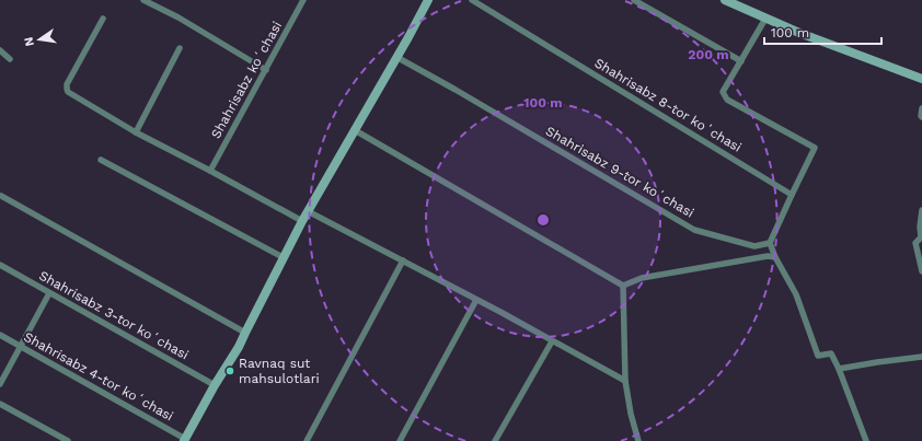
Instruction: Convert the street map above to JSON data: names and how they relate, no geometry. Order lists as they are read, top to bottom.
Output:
{
  "streets": {
    "street": [
      "Shahrisabz koʻchasi",
      "Shahrisabz 8-tor koʻchasi",
      "Shahrisabz 9-tor koʻchasi",
      "Shahrisabz 3-tor koʻchasi",
      "Shahrisabz 4-tor koʻchasi"
    ]
  },
  "places": ["Ravnaq sut mahsulotlari"],
  "scale_bar": "100 m",
  "north": "left",
  "rings": ["200 m", "100 m"]
}
